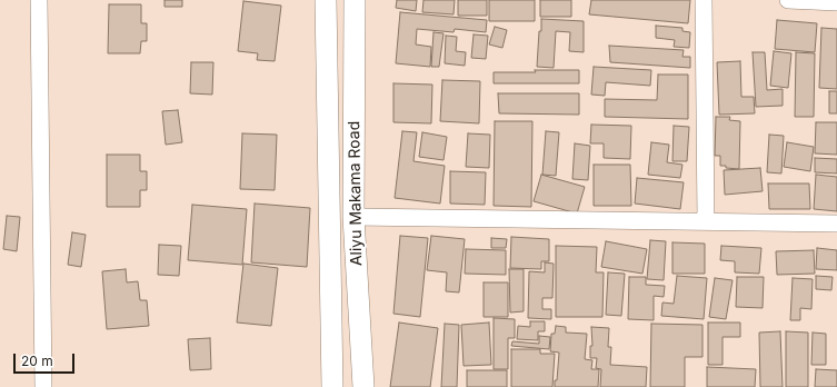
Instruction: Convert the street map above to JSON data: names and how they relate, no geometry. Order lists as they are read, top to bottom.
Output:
{
  "streets": {
    "street": ["Aliyu Makama Road"]
  },
  "scale_bar": "20 m"
}
